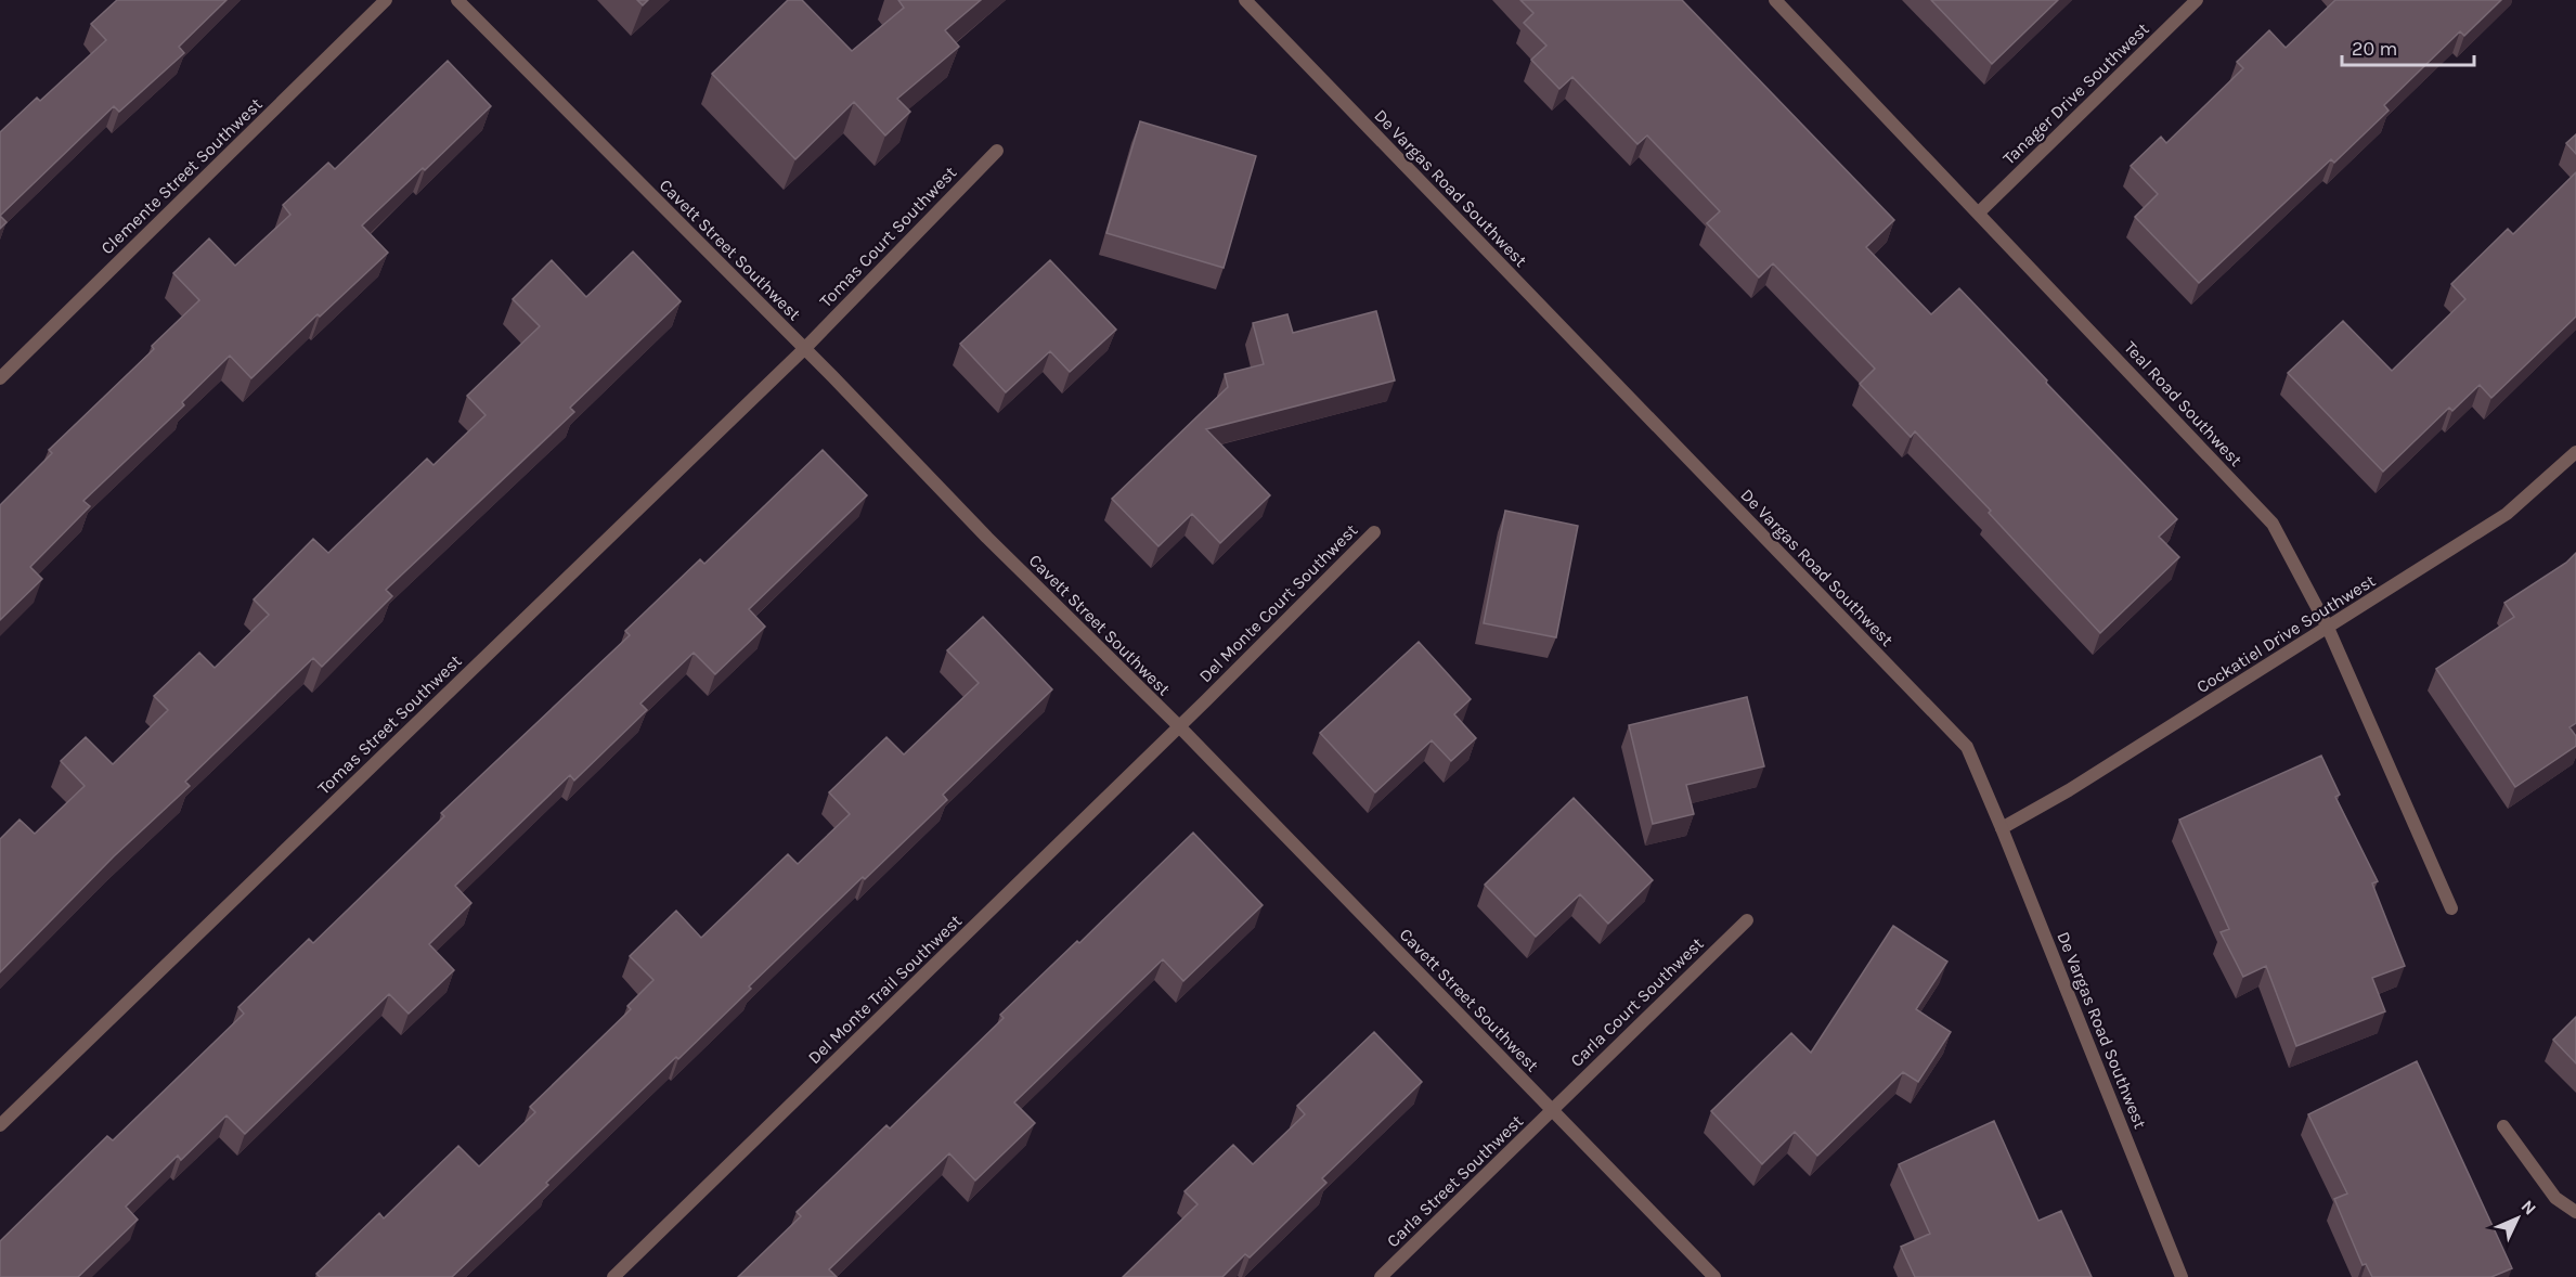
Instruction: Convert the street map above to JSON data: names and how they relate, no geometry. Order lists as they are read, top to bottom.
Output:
{
  "streets": {
    "street": [
      "Tanager Drive Southwest",
      "Clemente Street Southwest",
      "De Vargas Road Southwest",
      "Tomas Court Southwest",
      "Cavett Street Southwest",
      "Teal Road Southwest",
      "Del Monte Court Southwest",
      "Cockatiel Drive Southwest",
      "Tomas Street Southwest",
      "Del Monte Trail Southwest",
      "Carla Court Southwest",
      "Carla Street Southwest"
    ]
  },
  "crossings": [
    ["Tanager Drive Southwest", "Teal Road Southwest"],
    ["De Vargas Road Southwest", "Cockatiel Drive Southwest"],
    ["Tomas Court Southwest", "Cavett Street Southwest"],
    ["Tomas Court Southwest", "Tomas Street Southwest"],
    ["Cavett Street Southwest", "Del Monte Court Southwest"],
    ["Cavett Street Southwest", "Tomas Street Southwest"],
    ["Cavett Street Southwest", "Del Monte Trail Southwest"],
    ["Cavett Street Southwest", "Carla Court Southwest"],
    ["Cavett Street Southwest", "Carla Street Southwest"],
    ["Teal Road Southwest", "Cockatiel Drive Southwest"],
    ["Del Monte Court Southwest", "Del Monte Trail Southwest"],
    ["Carla Court Southwest", "Carla Street Southwest"]
  ],
  "scale_bar": "20 m",
  "north": "top right"
}
